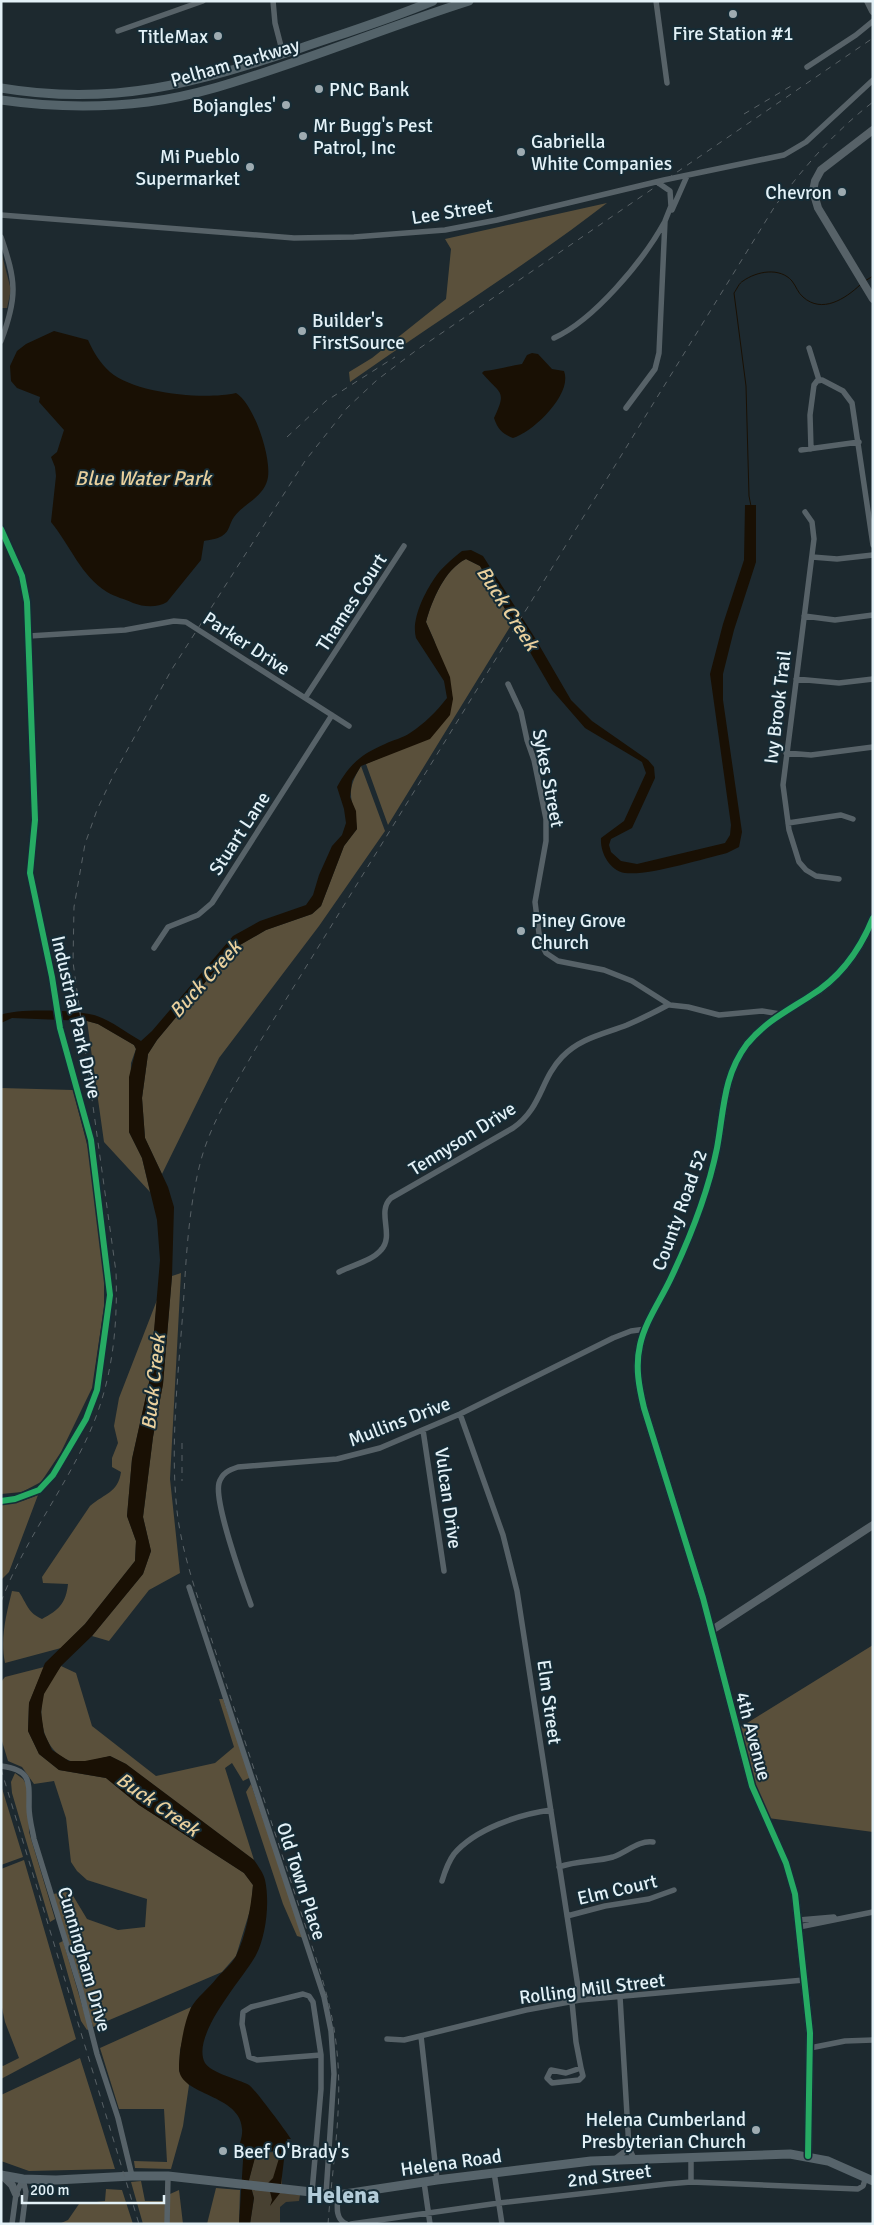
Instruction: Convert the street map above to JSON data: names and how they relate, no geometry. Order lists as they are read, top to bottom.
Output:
{
  "streets": {
    "main road": ["Pelham Parkway", "Helena Road"],
    "street": [
      "Lee Street",
      "Thames Court",
      "Parker Drive",
      "Ivy Brook Trail",
      "Sykes Street",
      "Stuart Lane",
      "Industrial Park Drive",
      "Tennyson Drive",
      "County Road 52",
      "Mullins Drive",
      "Vulcan Drive",
      "Elm Street",
      "4th Avenue",
      "Old Town Place",
      "Elm Court",
      "Cunningham Drive",
      "Rolling Mill Street",
      "2nd Street"
    ]
  },
  "crossings": [
    ["Thames Court", "Parker Drive"],
    ["Parker Drive", "Stuart Lane"],
    ["Parker Drive", "Industrial Park Drive"],
    ["Sykes Street", "Tennyson Drive"],
    ["County Road 52", "Mullins Drive"],
    ["County Road 52", "4th Avenue"],
    ["Mullins Drive", "Vulcan Drive"],
    ["Mullins Drive", "Elm Street"],
    ["Mullins Drive", "4th Avenue"],
    ["Elm Street", "Elm Court"],
    ["Elm Street", "Rolling Mill Street"],
    ["4th Avenue", "Rolling Mill Street"],
    ["4th Avenue", "Helena Road"],
    ["Old Town Place", "Helena Road"],
    ["Cunningham Drive", "Helena Road"],
    ["Helena Road", "2nd Street"]
  ],
  "districts": ["Helena"],
  "water": ["Blue Water Park", "Buck Creek"],
  "places": [
    "Fire Station #1",
    "TitleMax",
    "PNC Bank",
    "Bojangles'",
    "Mr Bugg's Pest Patrol, Inc",
    "Gabriella White Companies",
    "Mi Pueblo Supermarket",
    "Chevron",
    "Builder's FirstSource",
    "Piney Grove Church",
    "Helena Cumberland Presbyterian Church",
    "Beef O'Brady's"
  ],
  "scale_bar": "200 m"
}
